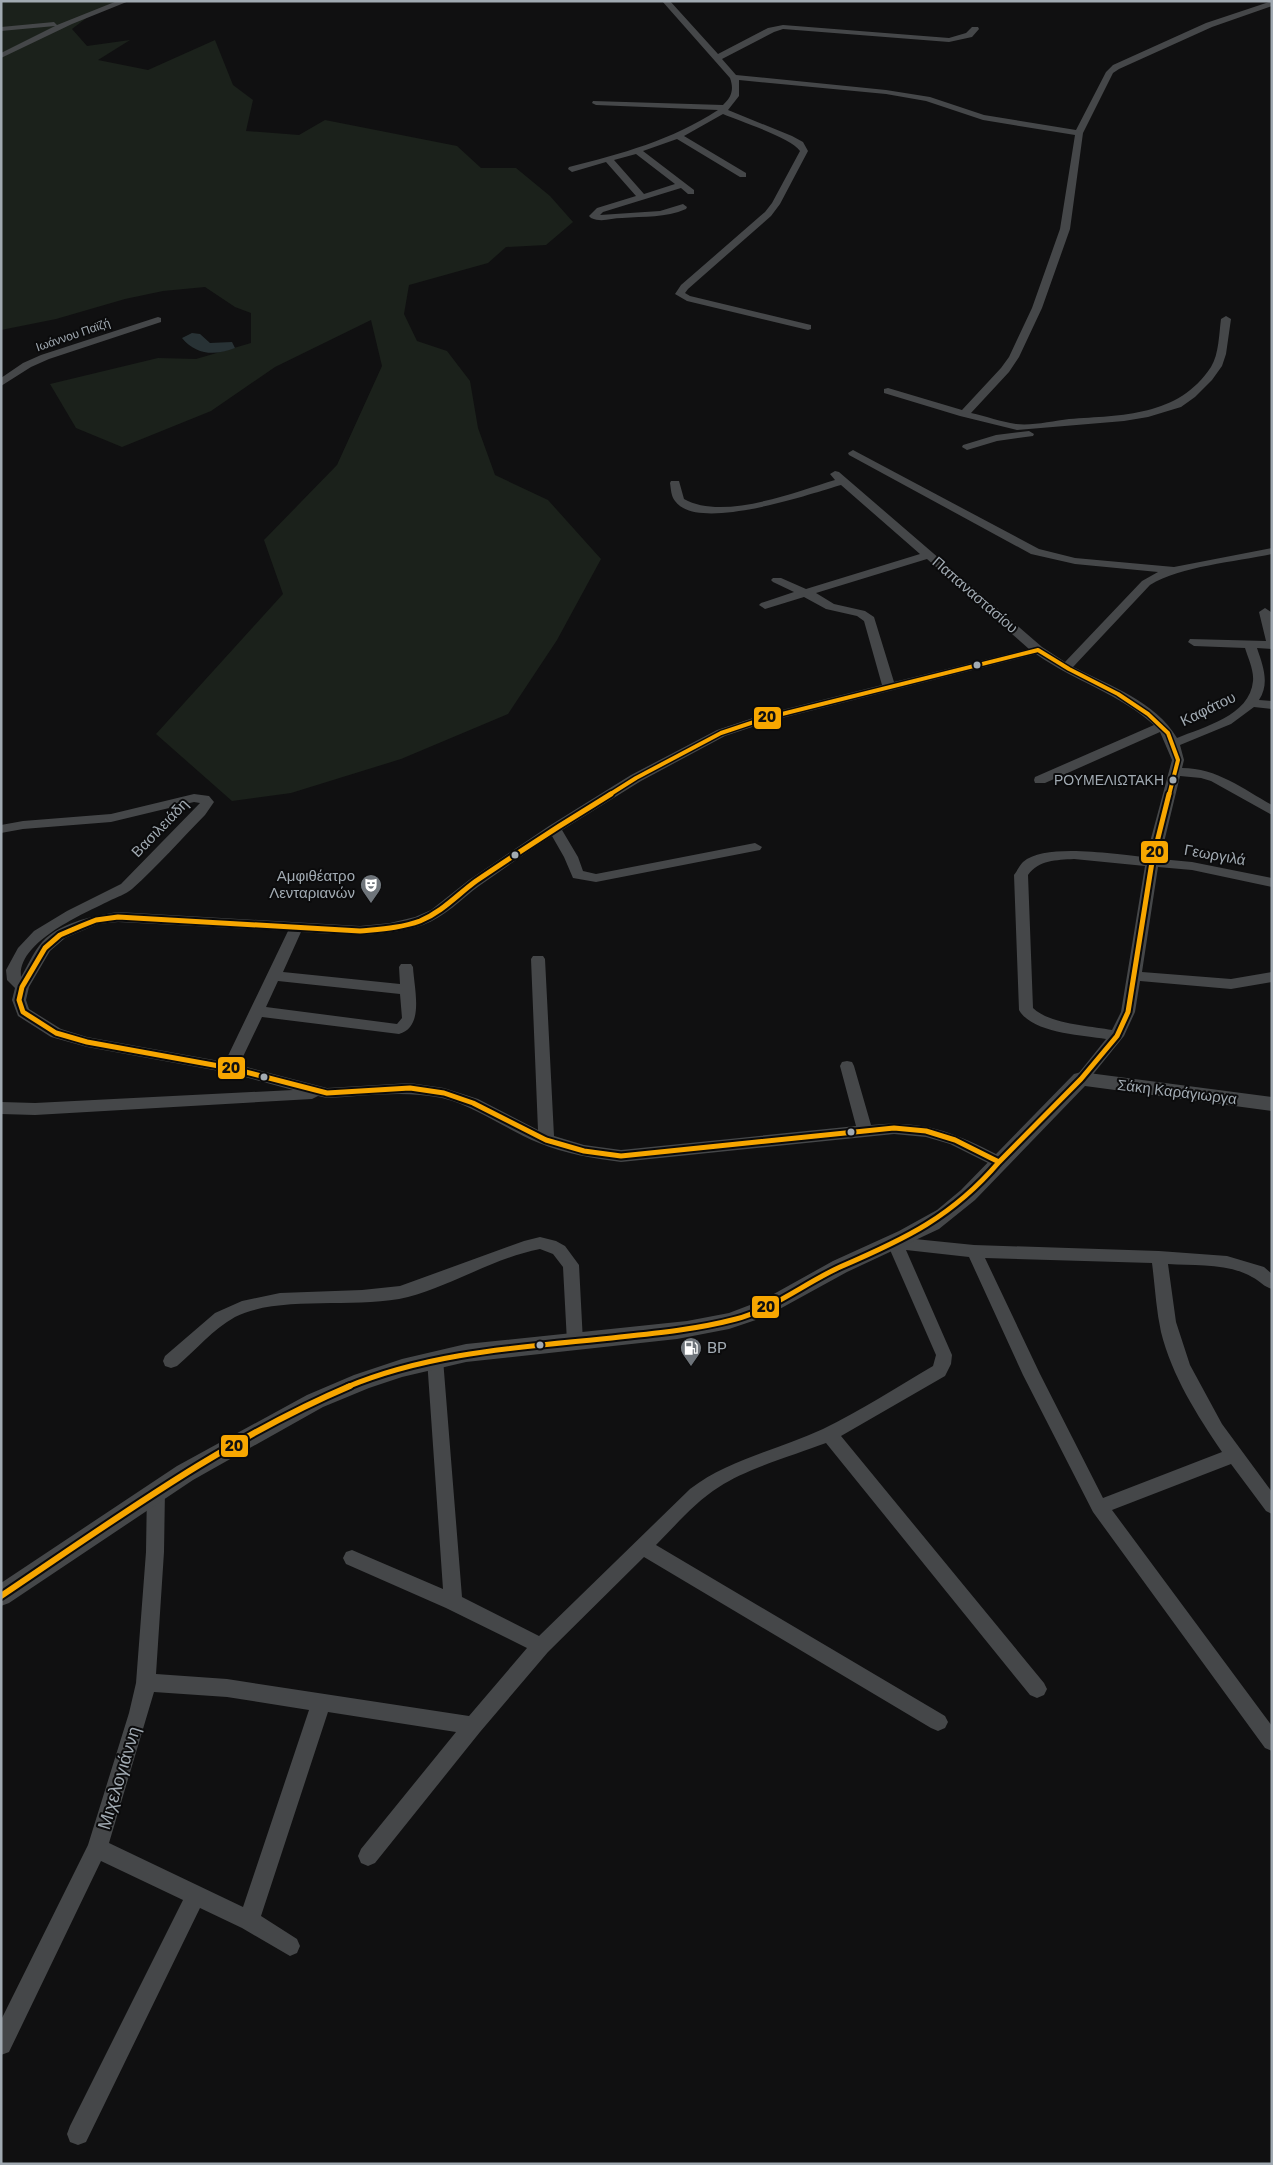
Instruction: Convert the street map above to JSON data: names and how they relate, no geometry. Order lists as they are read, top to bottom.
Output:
{
  "streets": {
    "street": [
      "Ιωάννου Παϊζή",
      "Παπαναστασίου",
      "Καφάτου",
      "Βασιλειάδη",
      "Γεωργιλά",
      "Σάκη Καράγιωργα",
      "Μιχελογιάννη"
    ]
  },
  "crossings": [
    ["Παπαναστασίου", "Καφάτου"],
    ["Παπαναστασίου", "Γεωργιλά"],
    ["Παπαναστασίου", "Σάκη Καράγιωργα"],
    ["Παπαναστασίου", "Μιχελογιάννη"]
  ],
  "places": {
    "other": ["ΡΟΥΜΕΛΙΩΤΑΚΗ"],
    "theatre": ["Αμφιθέατρο Λενταριανών"],
    "fuel station": ["BP"]
  },
  "lines": ["transit line 20"]
}
